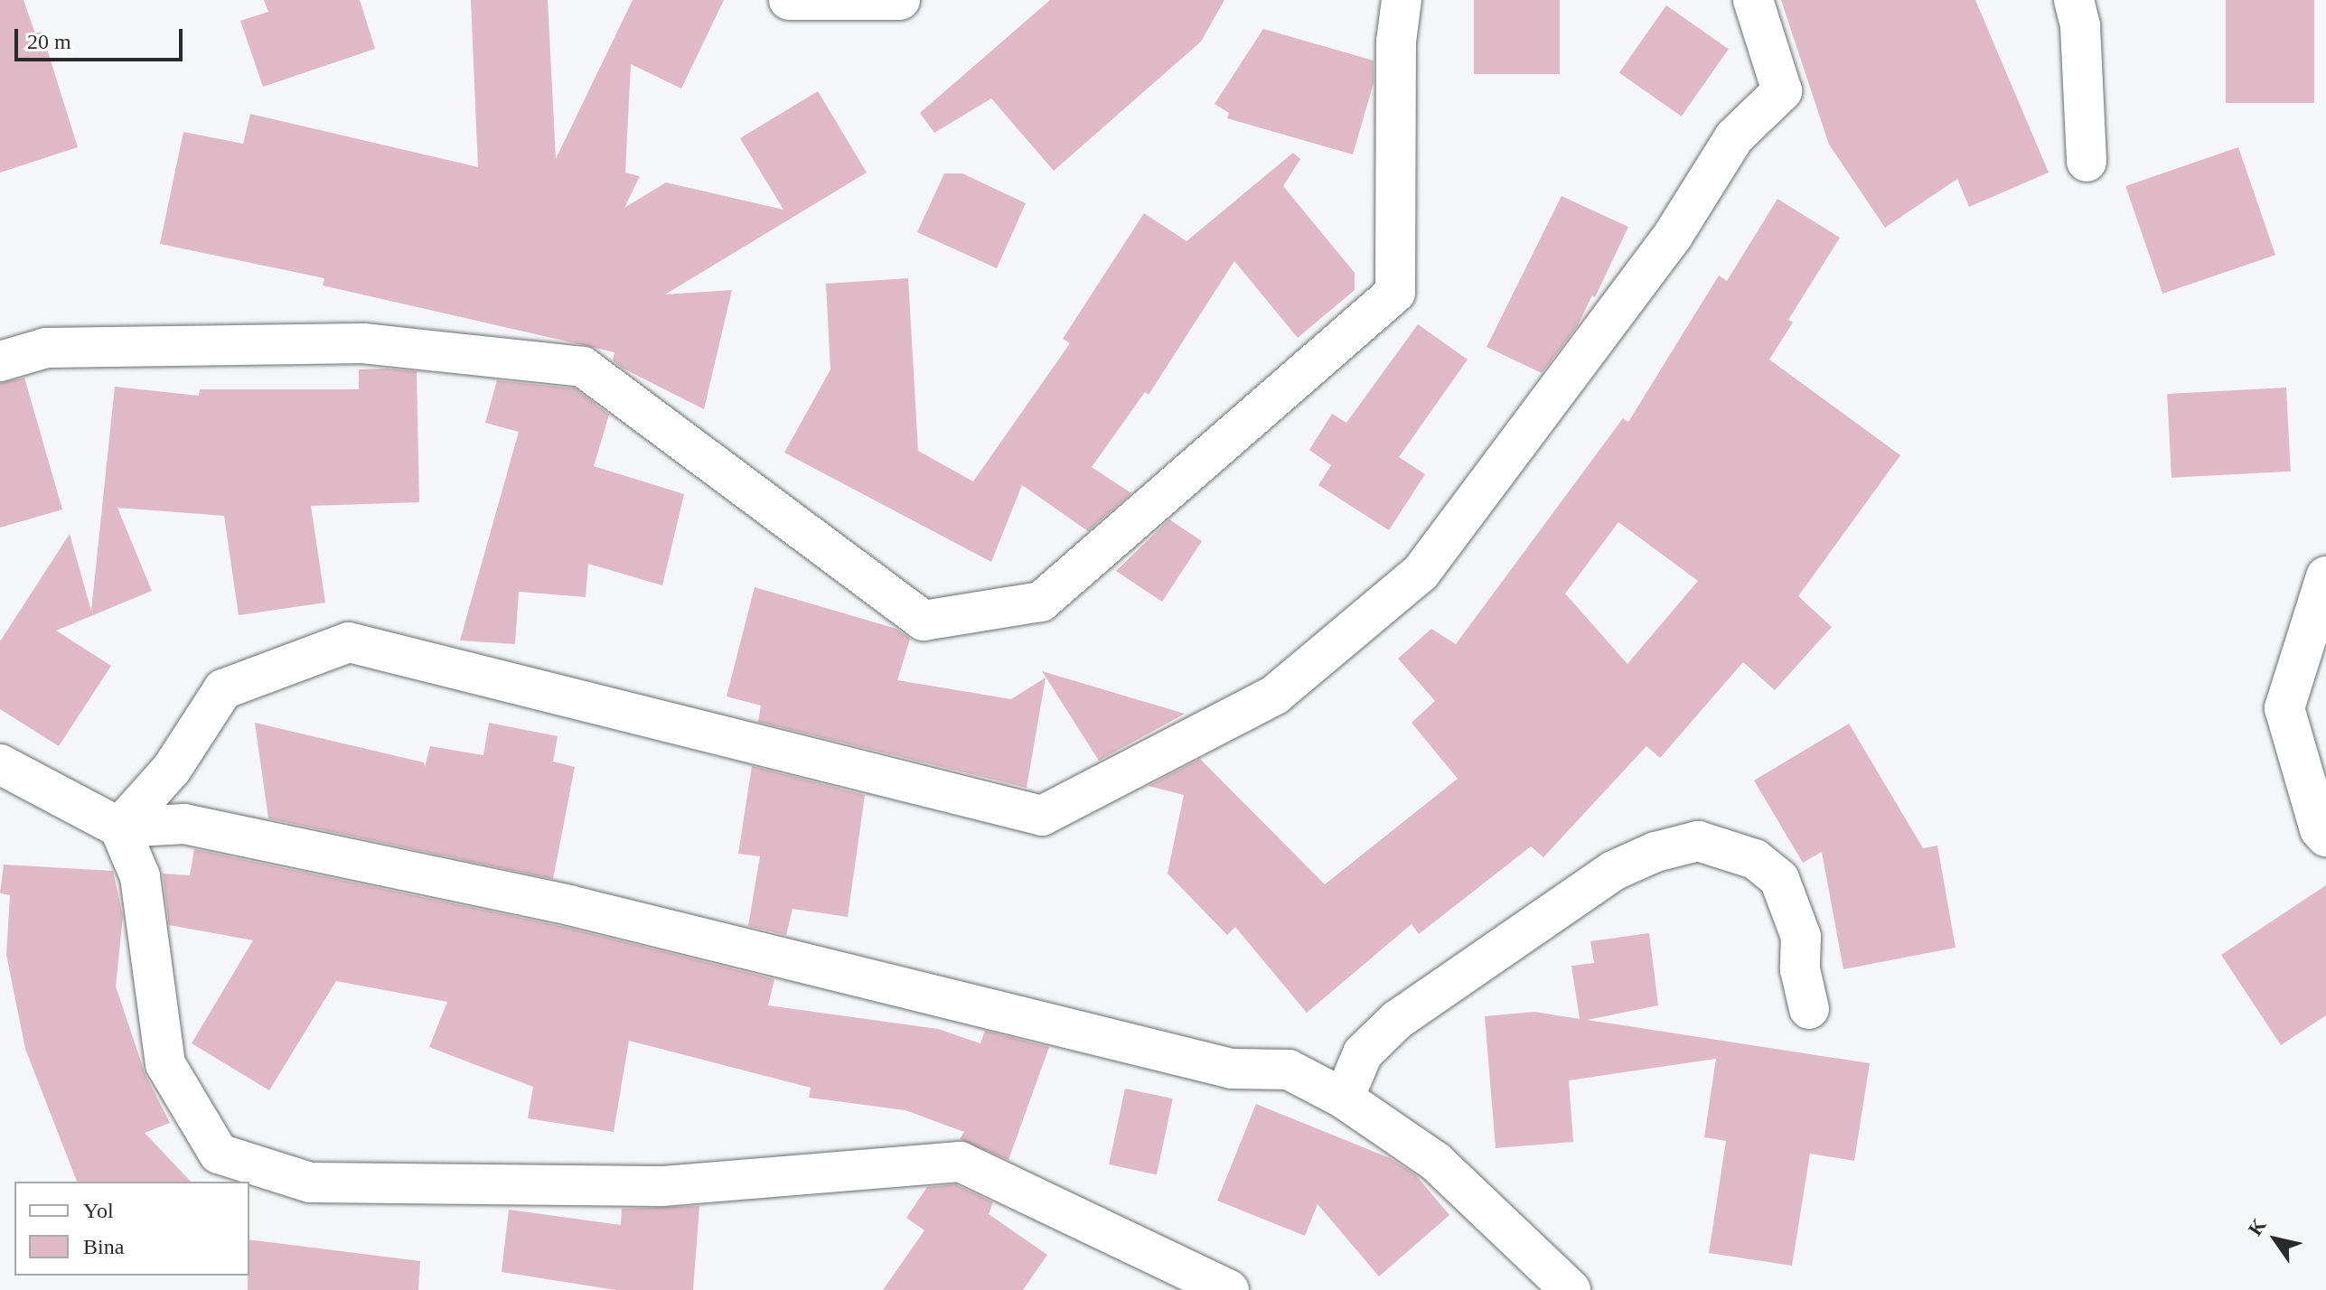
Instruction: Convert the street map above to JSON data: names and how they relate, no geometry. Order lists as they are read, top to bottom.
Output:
{
  "legend": ["Yol", "Bina"],
  "scale_bar": "20 m",
  "north": "top left"
}
